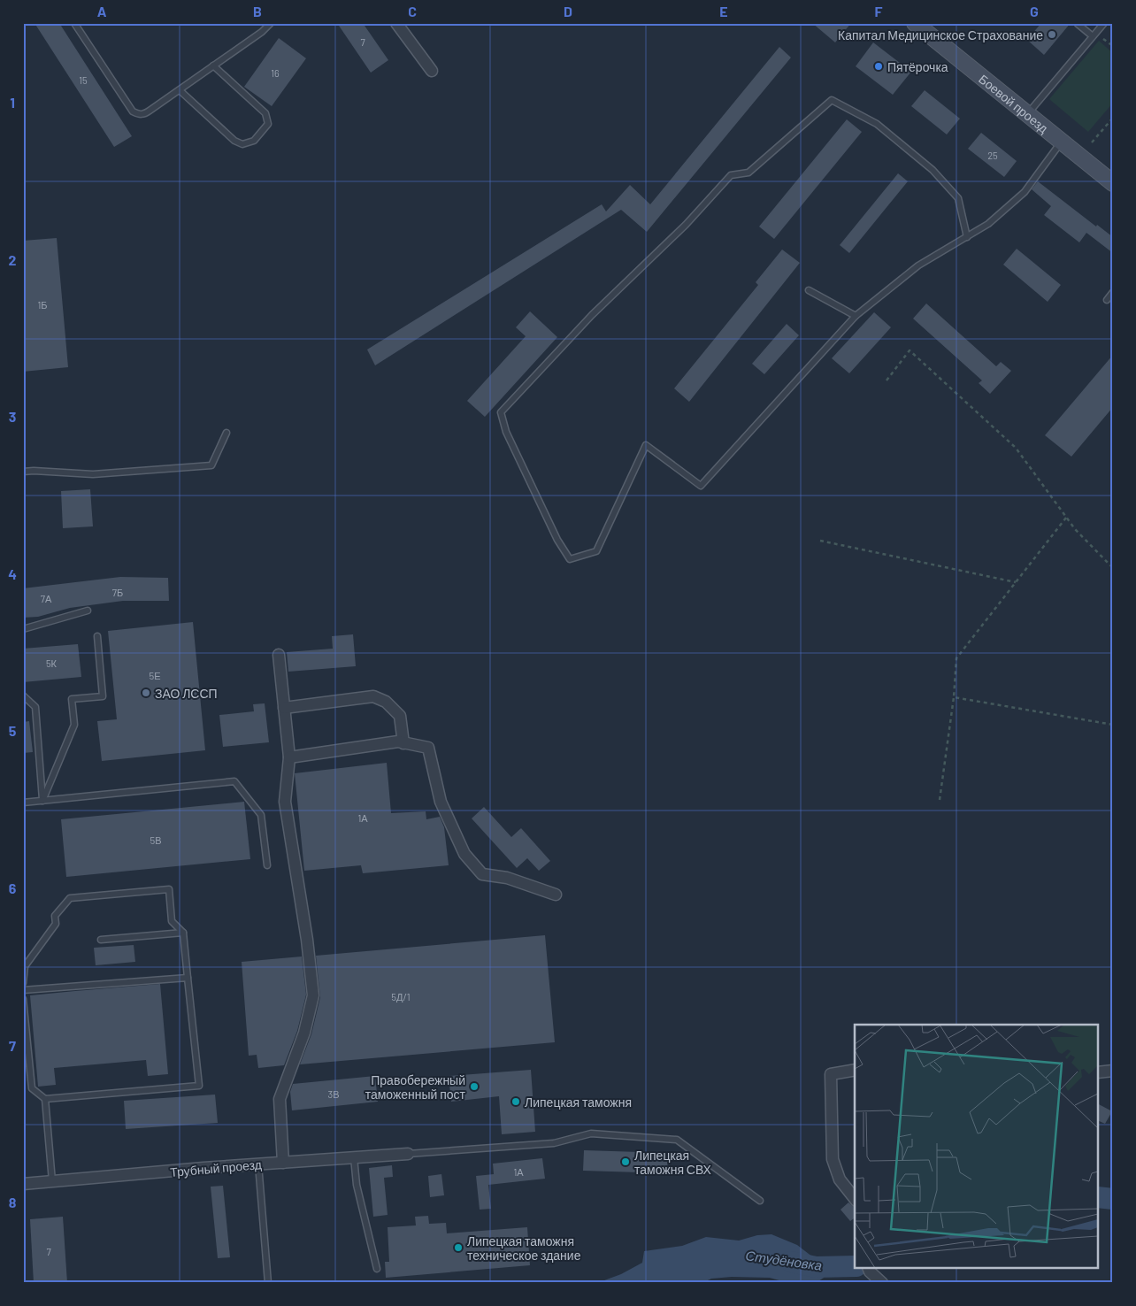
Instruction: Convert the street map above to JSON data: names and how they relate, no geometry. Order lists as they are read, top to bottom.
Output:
{
  "streets": {
    "street": ["Боевой проезд", "Трубный проезд"]
  },
  "water": ["Студёновка"],
  "places": [
    "Капитал Медицинское Страхование",
    "Пятёрочка",
    "ЗАО ЛССП",
    "Правобережный таможенный пост",
    "Липецкая таможня",
    "Липецкая таможня СВХ",
    "Липецкая таможня техническое здание"
  ],
  "house_numbers": [
    "7",
    "16",
    "15",
    "25",
    "1Б",
    "7Б",
    "7А",
    "5К",
    "5Е",
    "1А",
    "5В",
    "5Д/1",
    "3В",
    "1А",
    "7"
  ],
  "grid": {
    "columns": [
      "A",
      "B",
      "C",
      "D",
      "E",
      "F",
      "G"
    ],
    "rows": [
      "1",
      "2",
      "3",
      "4",
      "5",
      "6",
      "7",
      "8"
    ]
  }
}
